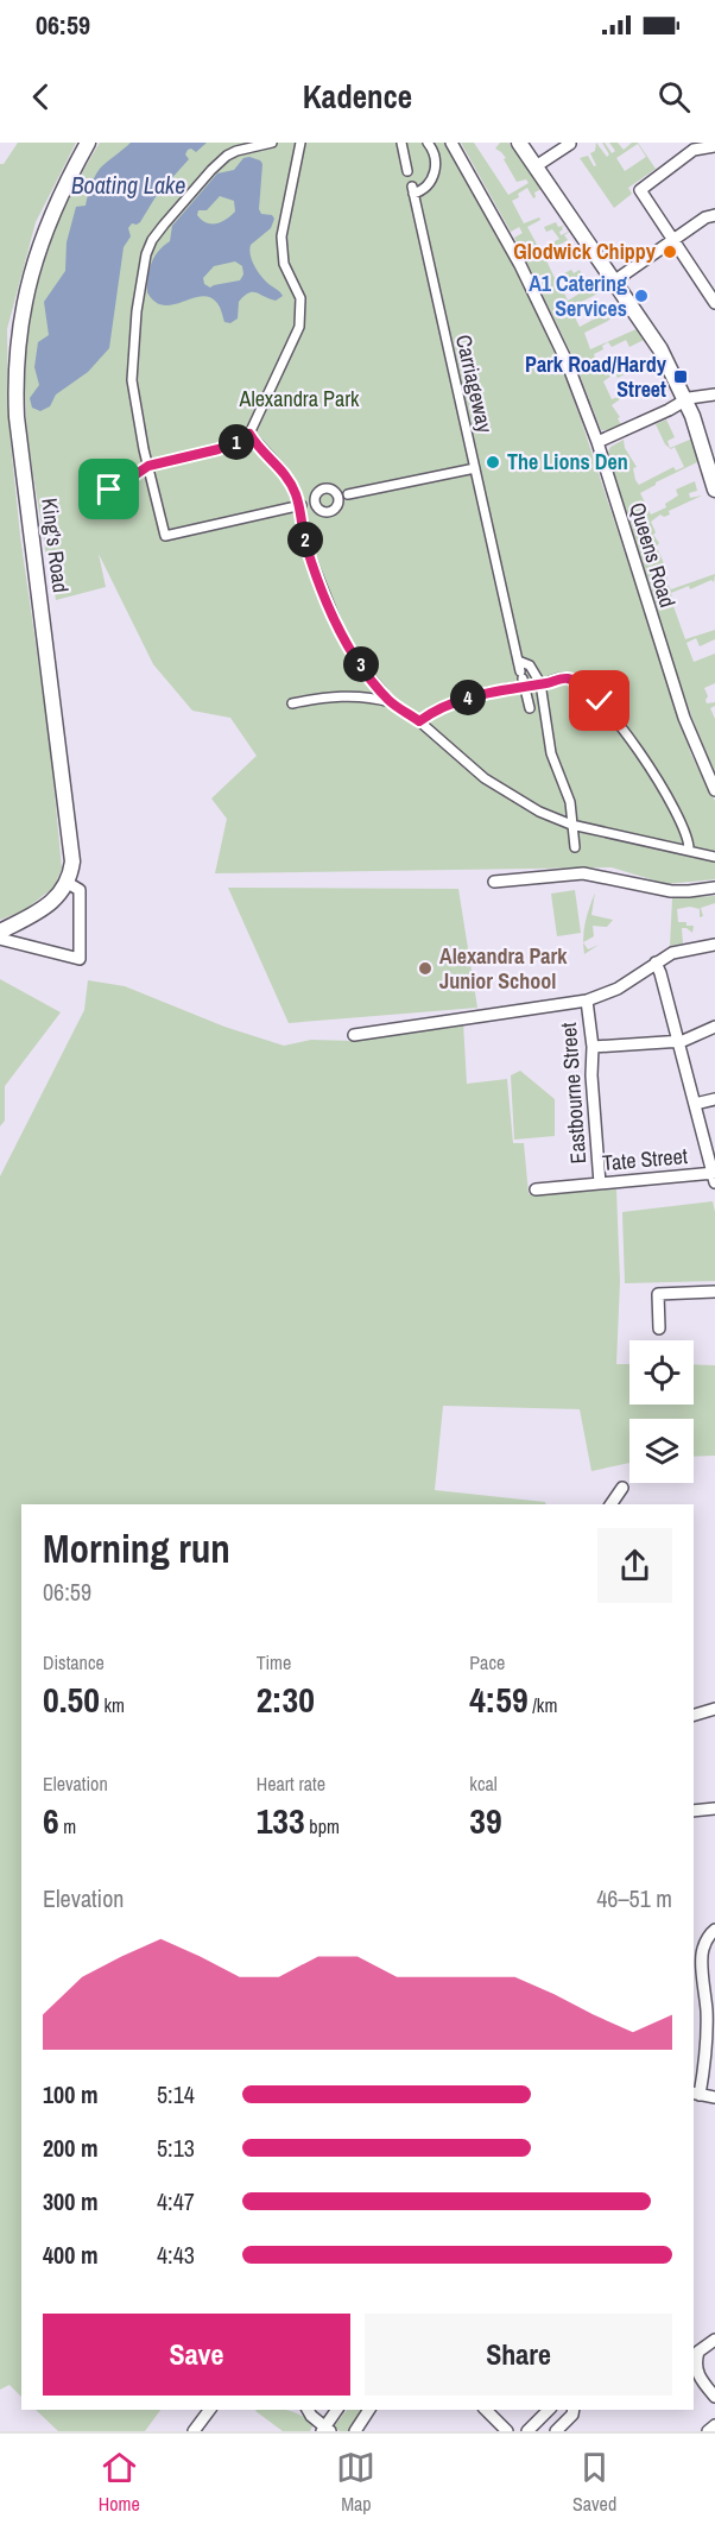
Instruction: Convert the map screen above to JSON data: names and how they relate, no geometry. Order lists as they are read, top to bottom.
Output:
{
  "streets": {
    "street": [
      "Carriageway",
      "King's Road",
      "Queens Road",
      "Eastbourne Street",
      "Tate Street"
    ]
  },
  "crossings": [
    ["Eastbourne Street", "Tate Street"]
  ],
  "water": ["Boating Lake"],
  "parks": ["Alexandra Park"],
  "places": {
    "other": [
      "Glodwick Chippy",
      "A1 Catering Services",
      "The Lions Den",
      "Alexandra Park Junior School"
    ],
    "transit": ["Park Road/Hardy Street"]
  },
  "page": {
    "status": "06:59",
    "header": "Kadence",
    "pins": [
      "1",
      "2",
      "3",
      "4"
    ],
    "heading": ["Morning run", "06:59"],
    "stats": [
      ["Distance", "0.50 km"],
      ["Time", "2:30"],
      ["Pace", "4:59 /km"],
      ["Elevation", "6 m"],
      ["Heart rate", "133 bpm"],
      ["kcal", "39"]
    ],
    "chart": ["Elevation", "46–51 m"],
    "list": [
      {
        "name": "100 m",
        "note": "5:14"
      },
      {
        "name": "200 m",
        "note": "5:13"
      },
      {
        "name": "300 m",
        "note": "4:47"
      },
      {
        "name": "400 m",
        "note": "4:43"
      }
    ],
    "buttons": ["Save", "Share"],
    "tabs": ["Home", "Map", "Saved"]
  }
}
